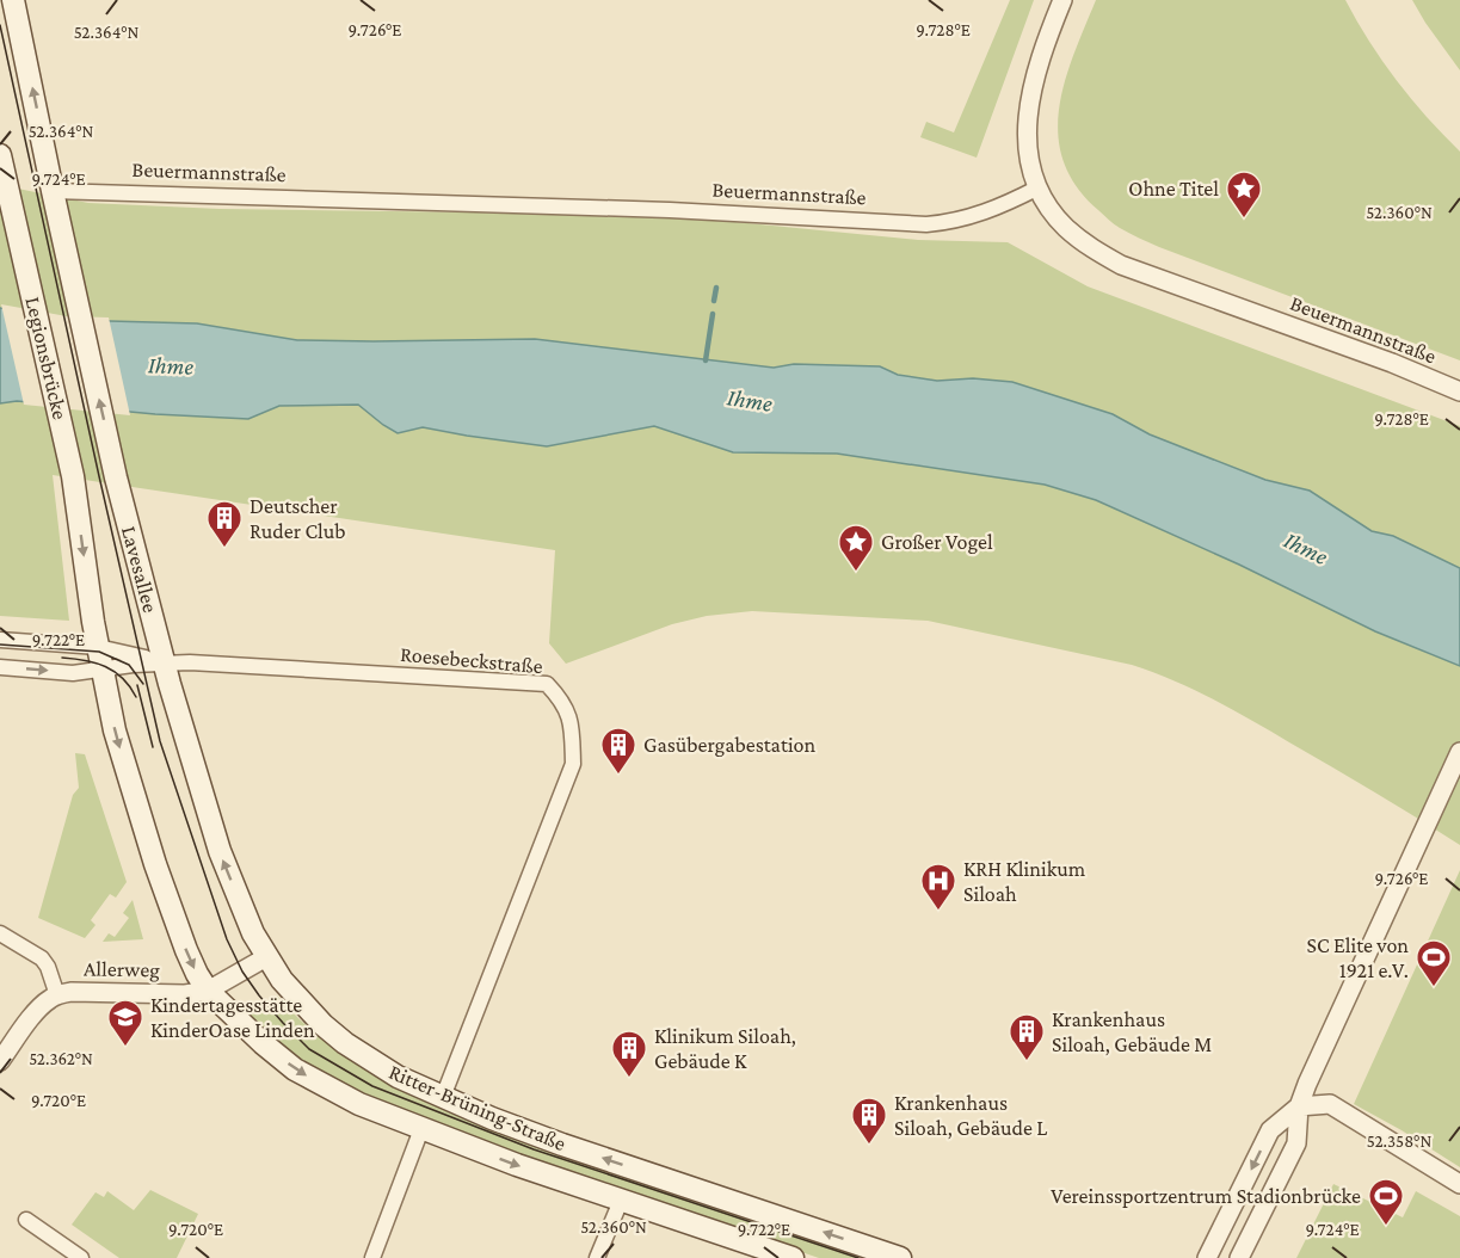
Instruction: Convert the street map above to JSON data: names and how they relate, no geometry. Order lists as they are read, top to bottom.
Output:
{
  "streets": {
    "main road": ["Legionsbrücke", "Lavesallee", "Ritter-Brüning-Straße"],
    "street": ["Beuermannstraße", "Roesebeckstraße", "Allerweg"]
  },
  "crossings": [
    ["Beuermannstraße", "Legionsbrücke"],
    ["Legionsbrücke", "Lavesallee"],
    ["Legionsbrücke", "Ritter-Brüning-Straße"],
    ["Lavesallee", "Roesebeckstraße"],
    ["Lavesallee", "Ritter-Brüning-Straße"],
    ["Roesebeckstraße", "Ritter-Brüning-Straße"],
    ["Allerweg", "Ritter-Brüning-Straße"]
  ],
  "water": ["Ihme"],
  "places": {
    "place": ["Ohne Titel", "Großer Vogel"],
    "building": [
      "Deutscher Ruder Club",
      "Gasübergabestation",
      "Krankenhaus Siloah, Gebäude M",
      "Klinikum Siloah, Gebäude K",
      "Krankenhaus Siloah, Gebäude L"
    ],
    "hospital": ["KRH Klinikum Siloah"],
    "sports": ["SC Elite von 1921 e.V.", "Vereinssportzentrum Stadionbrücke"],
    "school or university": ["Kindertagesstätte KinderOase Linden"]
  },
  "coordinates": [
    "9.726°E",
    "9.728°E",
    "52.364°N",
    "9.724°E",
    "52.360°N",
    "9.722°E",
    "52.362°N",
    "9.720°E",
    "52.358°N"
  ]
}
